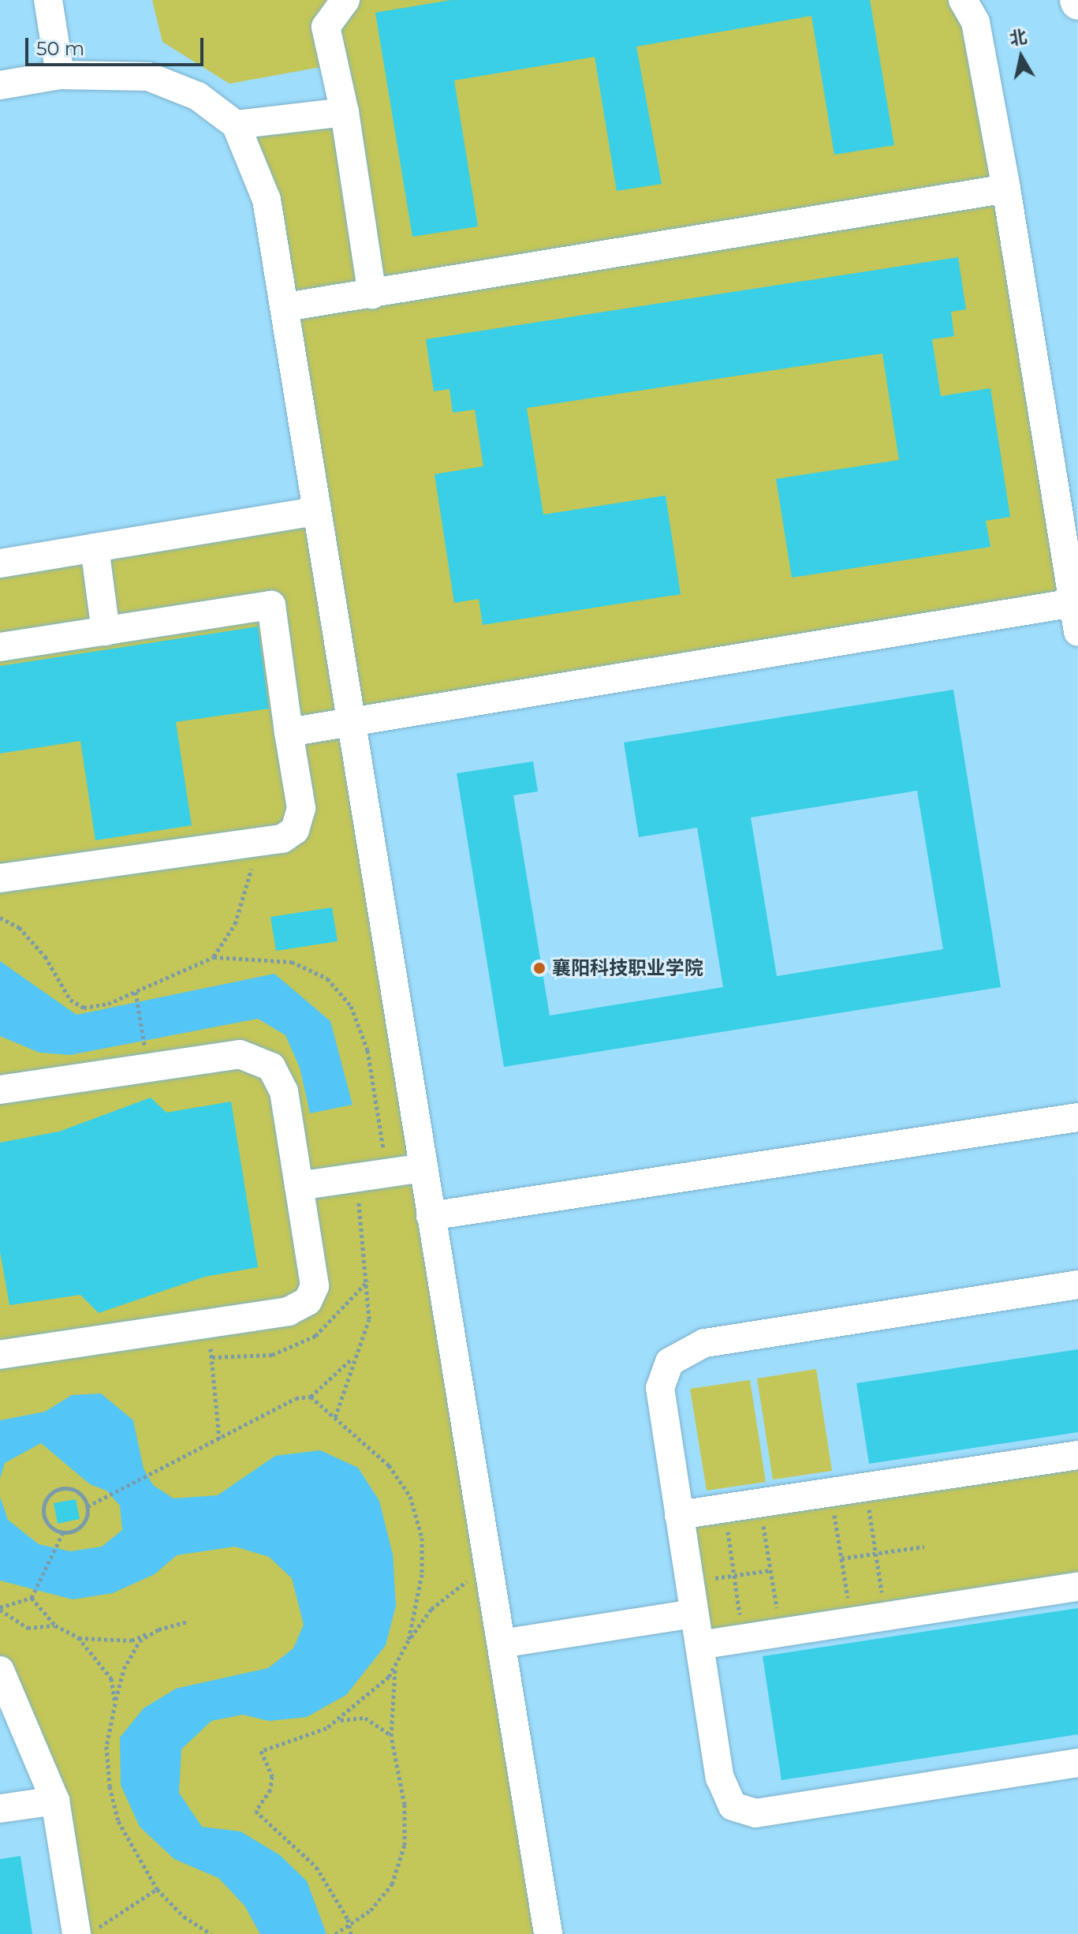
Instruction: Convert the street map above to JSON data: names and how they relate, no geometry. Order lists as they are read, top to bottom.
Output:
{
  "places": ["襄阳科技职业学院"],
  "scale_bar": "50 m",
  "north": "top"
}
